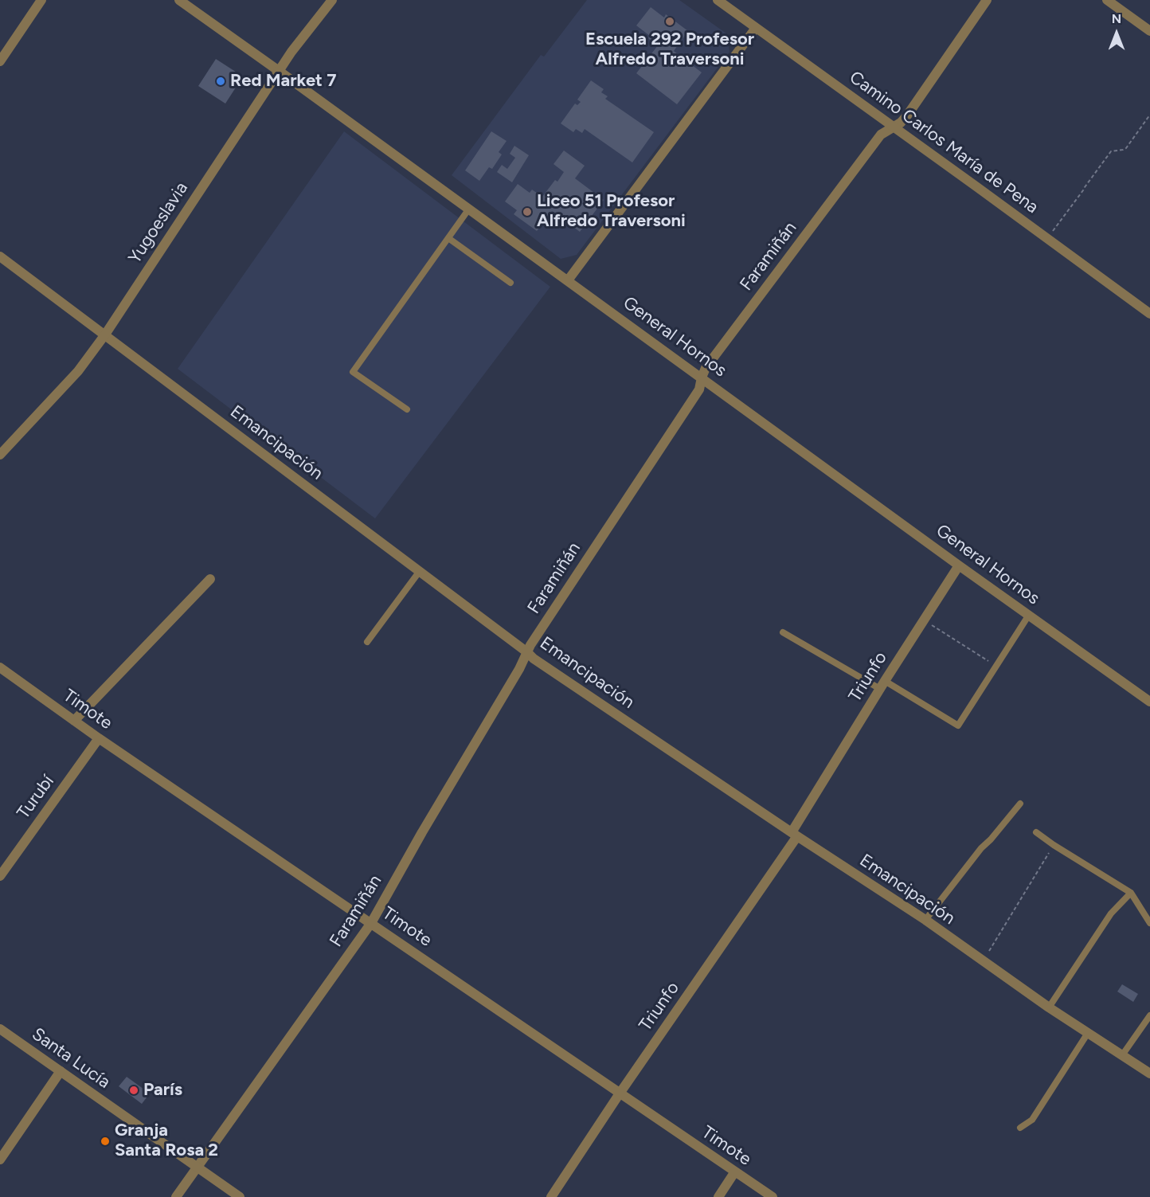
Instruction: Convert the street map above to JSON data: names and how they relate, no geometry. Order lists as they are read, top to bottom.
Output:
{
  "streets": {
    "street": [
      "Camino Carlos María de Pena",
      "Yugoeslavia",
      "Faramiñán",
      "General Hornos",
      "Emancipación",
      "Triunfo",
      "Timote",
      "Turubí",
      "Santa Lucía"
    ]
  },
  "crossings": [
    ["Camino Carlos María de Pena", "Faramiñán"],
    ["Yugoeslavia", "General Hornos"],
    ["Yugoeslavia", "Emancipación"],
    ["Faramiñán", "General Hornos"],
    ["Faramiñán", "Emancipación"],
    ["Faramiñán", "Timote"],
    ["Faramiñán", "Santa Lucía"],
    ["General Hornos", "Triunfo"],
    ["Emancipación", "Triunfo"],
    ["Triunfo", "Timote"],
    ["Timote", "Turubí"]
  ],
  "places": [
    "Escuela 292 Profesor Alfredo Traversoni",
    "Red Market 7",
    "Liceo 51 Profesor Alfredo Traversoni",
    "París",
    "Granja Santa Rosa 2"
  ],
  "north": "top"
}
